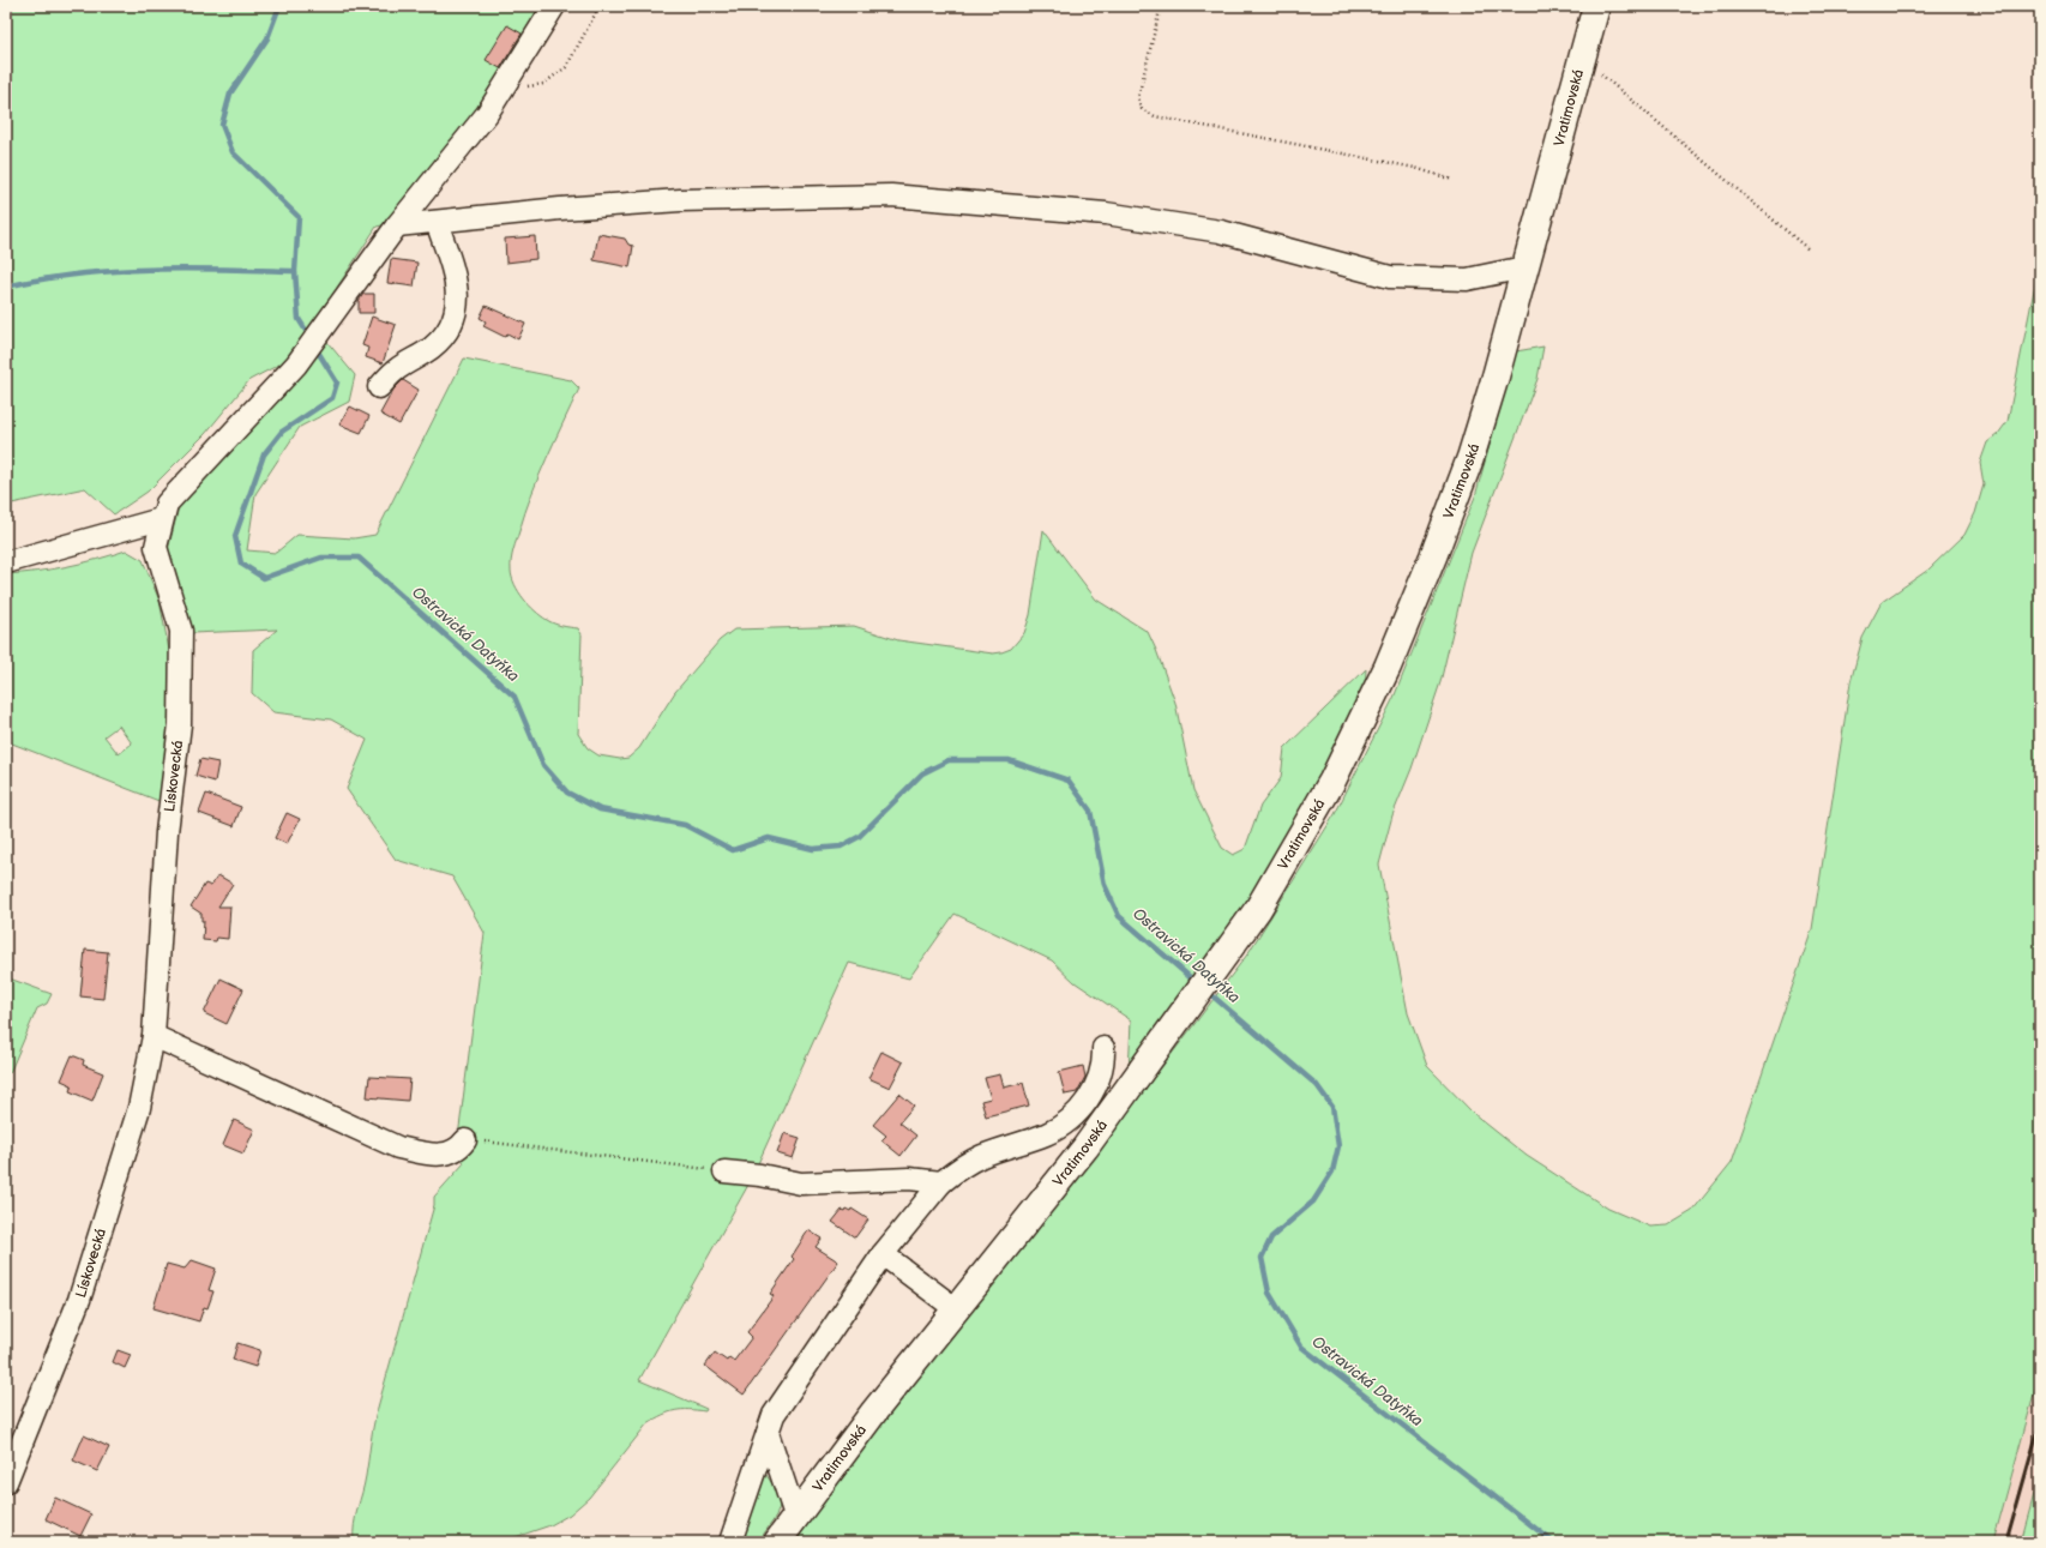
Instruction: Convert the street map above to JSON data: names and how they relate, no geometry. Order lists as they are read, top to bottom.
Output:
{
  "streets": {
    "main road": ["Vratimovská"],
    "street": ["Lískovecká"]
  },
  "water": ["Ostravická Datyňka"]
}
